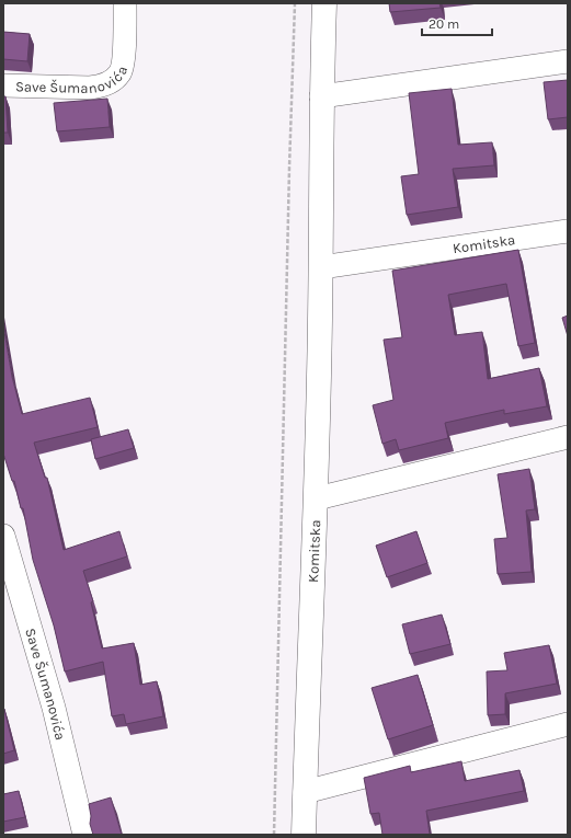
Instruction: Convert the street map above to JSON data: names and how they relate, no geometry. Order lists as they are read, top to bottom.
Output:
{
  "streets": {
    "main road": ["Komitska"],
    "street": ["Save Šumanovića"]
  },
  "scale_bar": "20 m"
}
